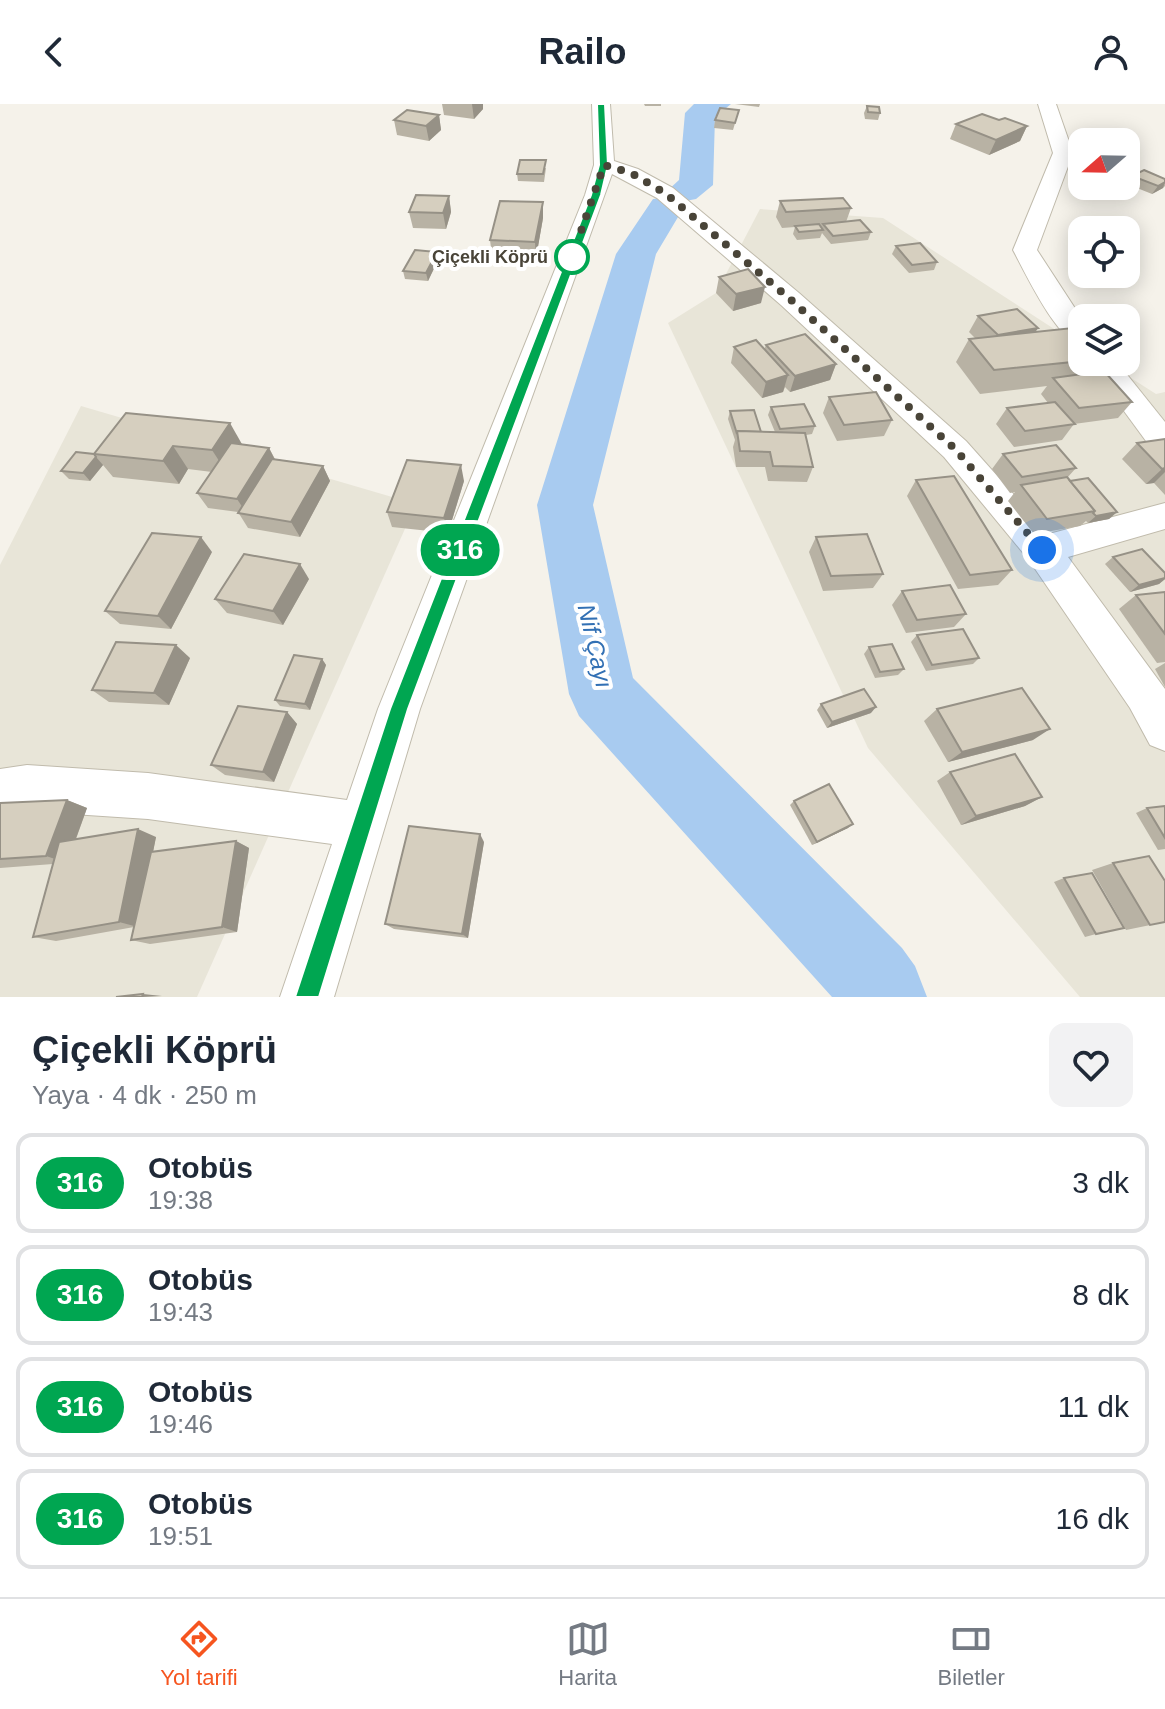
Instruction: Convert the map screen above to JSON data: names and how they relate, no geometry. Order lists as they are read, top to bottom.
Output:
{
  "water": ["Nif Çayı"],
  "places": ["Çiçekli Köprü"],
  "lines": ["bus line 316"],
  "north": "left",
  "page": {
    "header": "Railo",
    "on_map": "316",
    "heading": ["Çiçekli Köprü", "Yaya · 4 dk · 250 m"],
    "list": [
      {
        "mark": "316",
        "name": "Otobüs",
        "note": "19:38",
        "value": "3 dk"
      },
      {
        "mark": "316",
        "name": "Otobüs",
        "note": "19:43",
        "value": "8 dk"
      },
      {
        "mark": "316",
        "name": "Otobüs",
        "note": "19:46",
        "value": "11 dk"
      },
      {
        "mark": "316",
        "name": "Otobüs",
        "note": "19:51",
        "value": "16 dk"
      }
    ],
    "tabs": ["Yol tarifi", "Harita", "Biletler"]
  }
}
